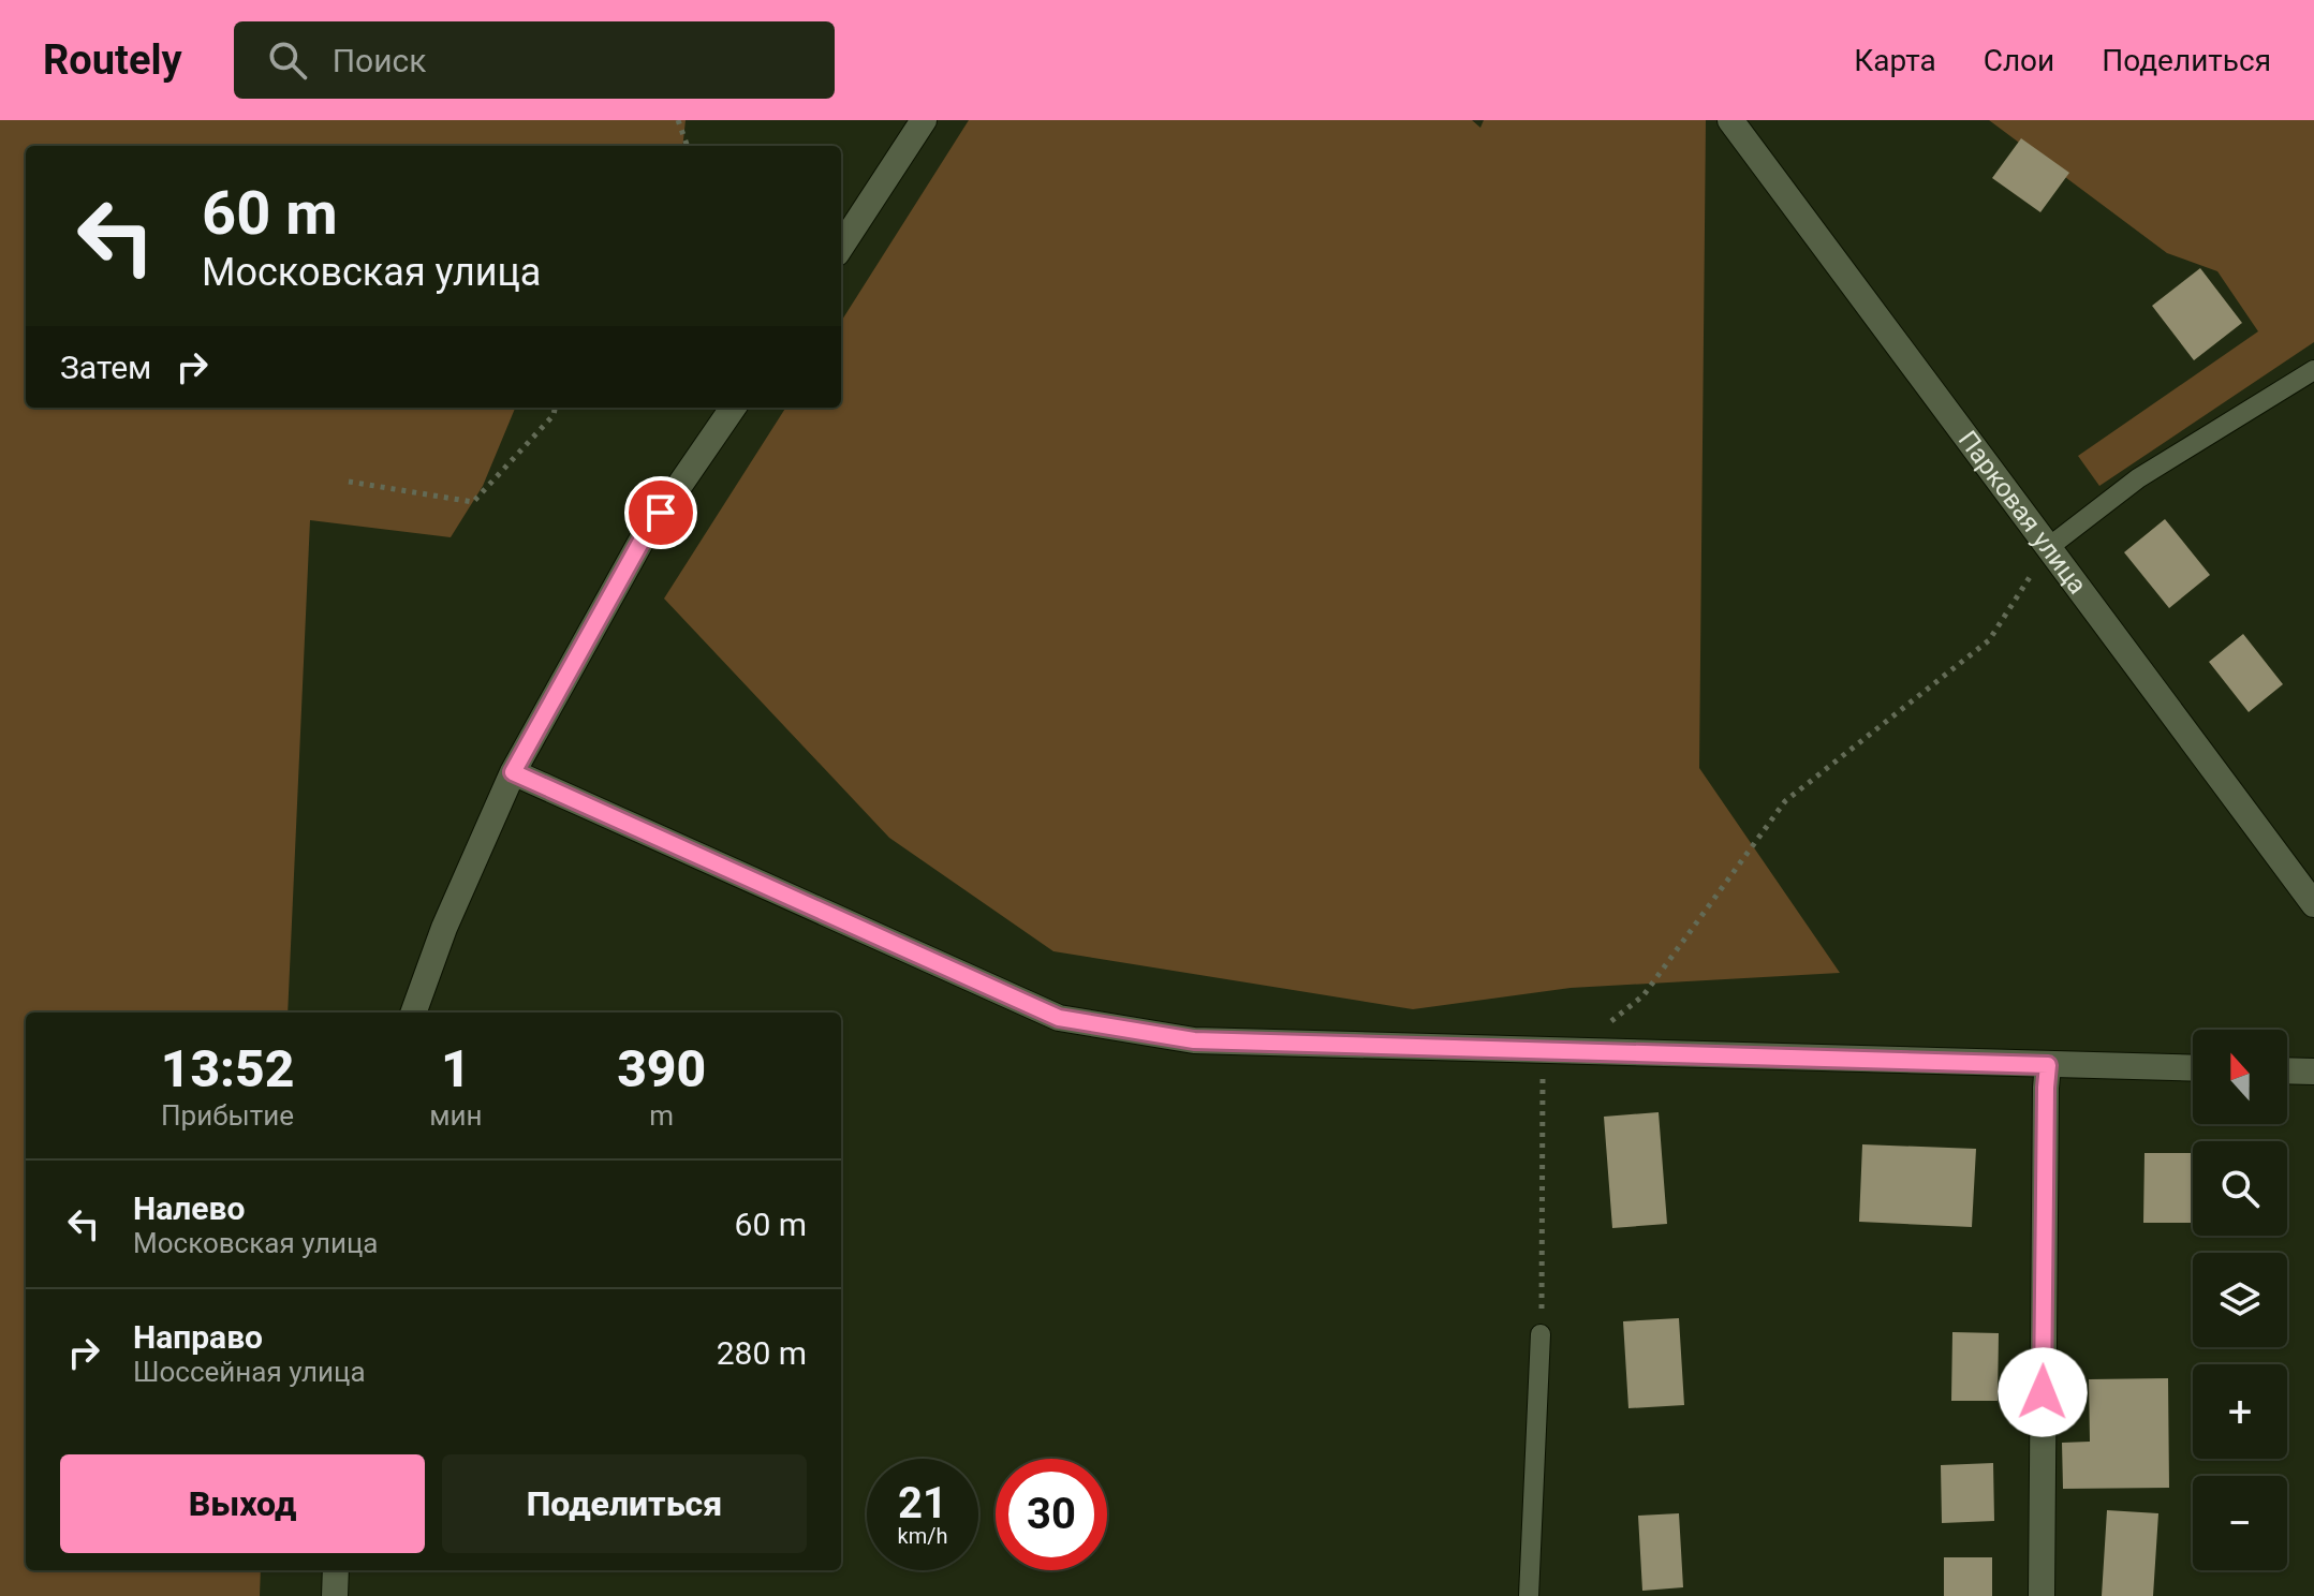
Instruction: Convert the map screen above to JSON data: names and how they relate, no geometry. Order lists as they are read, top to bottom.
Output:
{
  "streets": {
    "street": ["Парковая улица"]
  },
  "north": "top",
  "page": {
    "header": "Routely",
    "search": "Поиск",
    "nav": ["Карта", "Слои", "Поделиться"],
    "turn": ["60 m", "Московская улица"],
    "then": "Затем",
    "eta": [
      "13:52",
      "Прибытие",
      "1",
      "мин",
      "390",
      "m"
    ],
    "map_buttons": ["+", "−"],
    "list": [
      {
        "name": "Налево",
        "note": "Московская улица",
        "value": "60 m"
      },
      {
        "name": "Направо",
        "note": "Шоссейная улица",
        "value": "280 m"
      }
    ],
    "buttons": ["Выход", "Поделиться"],
    "speed": "21 km/h",
    "limit": "30"
  }
}
